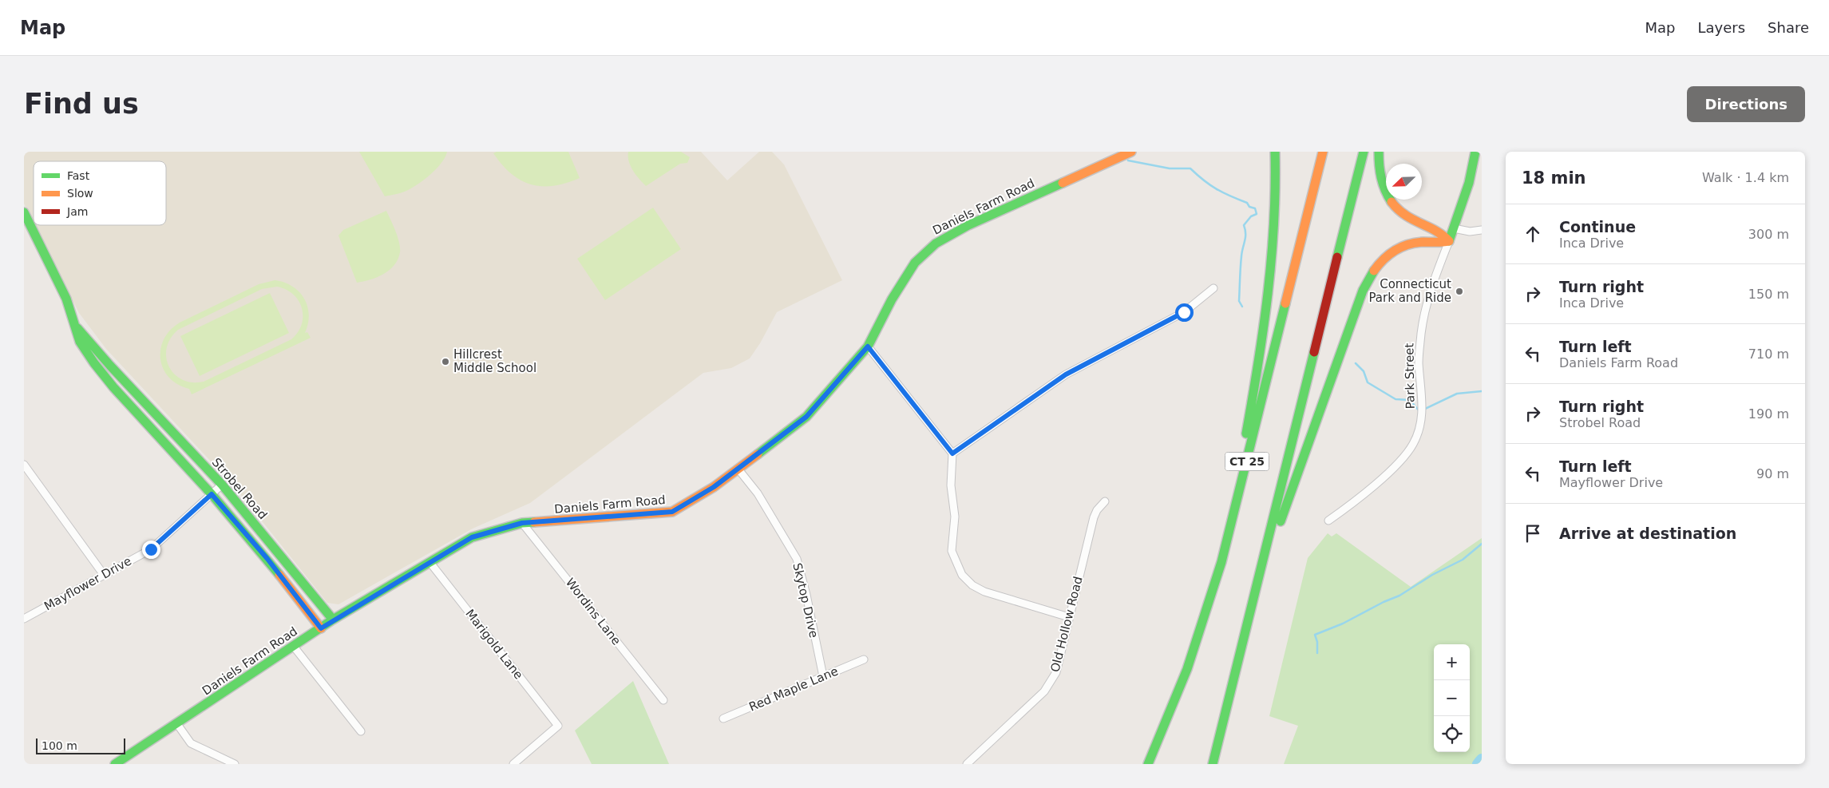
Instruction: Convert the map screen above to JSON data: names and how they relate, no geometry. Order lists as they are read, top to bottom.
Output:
{
  "streets": {
    "main road": [
      "Daniels Farm Road",
      "Park Street",
      "CT 25",
      "Strobel Road"
    ],
    "street": [
      "Mayflower Drive",
      "Skytop Drive",
      "Wordins Lane",
      "Old Hollow Road",
      "Marigold Lane",
      "Red Maple Lane"
    ]
  },
  "crossings": [
    ["Daniels Farm Road", "Strobel Road"],
    ["Daniels Farm Road", "Skytop Drive"],
    ["Daniels Farm Road", "Wordins Lane"],
    ["Daniels Farm Road", "Marigold Lane"],
    ["Strobel Road", "Mayflower Drive"],
    ["Skytop Drive", "Red Maple Lane"]
  ],
  "places": ["Connecticut Park and Ride", "Hillcrest Middle School"],
  "legend": ["Fast", "Slow", "Jam"],
  "scale_bar": "100 m",
  "north": "bottom left",
  "page": {
    "header": "Map",
    "nav": ["Map", "Layers", "Share"],
    "buttons": "Directions",
    "title": "Find us",
    "heading": ["18 min", "Walk · 1.4 km"],
    "list": [
      ["Continue", "Inca Drive", "300 m"],
      ["Turn right", "Inca Drive", "150 m"],
      ["Turn left", "Daniels Farm Road", "710 m"],
      ["Turn right", "Strobel Road", "190 m"],
      ["Turn left", "Mayflower Drive", "90 m"],
      "Arrive at destination"
    ],
    "map_buttons": ["+", "−"],
    "scale": "100 m"
  }
}
